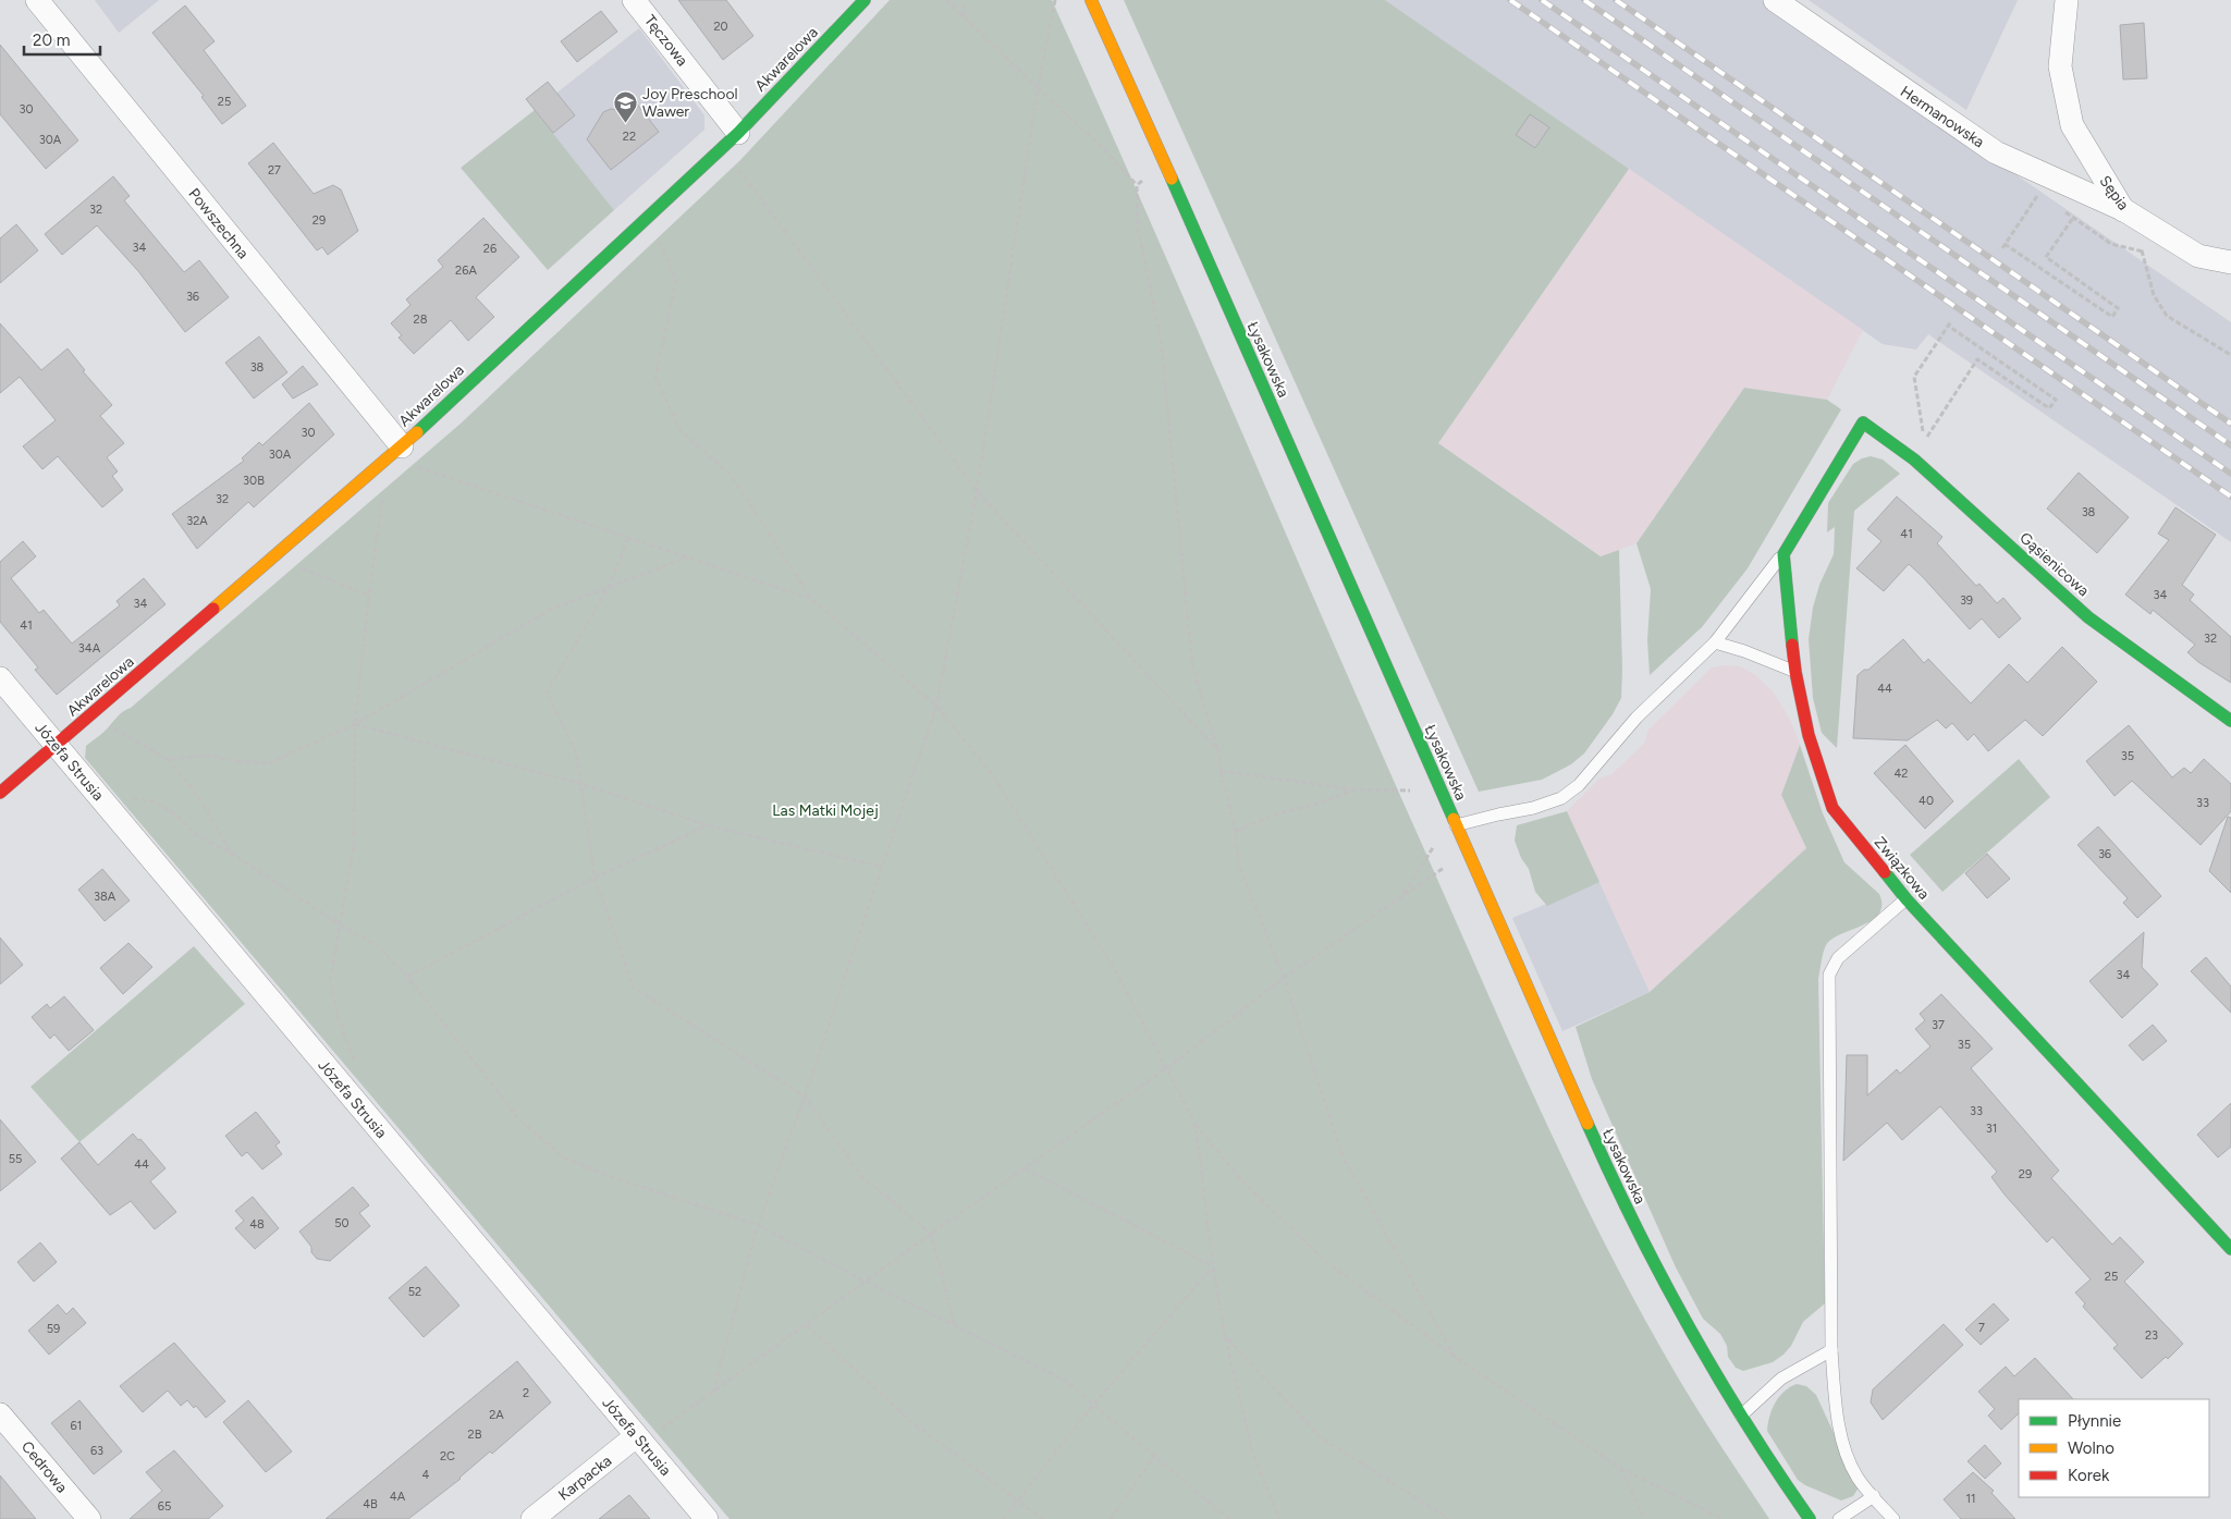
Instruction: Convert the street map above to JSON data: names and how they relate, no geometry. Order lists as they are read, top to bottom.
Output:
{
  "streets": {
    "street": [
      "Tęczowa",
      "Akwarelowa",
      "Hermanowska",
      "Sępia",
      "Powszechna",
      "Łysakowska",
      "Gąsienicowa",
      "Józefa Strusia",
      "Związkowa",
      "Cedrowa",
      "Karpacka"
    ]
  },
  "crossings": [
    ["Tęczowa", "Akwarelowa"],
    ["Akwarelowa", "Powszechna"],
    ["Akwarelowa", "Józefa Strusia"],
    ["Hermanowska", "Sępia"],
    ["Gąsienicowa", "Związkowa"],
    ["Józefa Strusia", "Karpacka"]
  ],
  "parks": ["Las Matki Mojej"],
  "places": {
    "school or university": ["Joy Preschool Wawer"]
  },
  "house_numbers": [
    "20",
    "25",
    "30",
    "22",
    "30A",
    "27",
    "32",
    "29",
    "34",
    "26",
    "26A",
    "36",
    "28",
    "38",
    "30",
    "30A",
    "30B",
    "32",
    "38",
    "32A",
    "41",
    "34",
    "39",
    "34",
    "41",
    "32",
    "34A",
    "44",
    "35",
    "42",
    "40",
    "33",
    "36",
    "38A",
    "34",
    "37",
    "35",
    "33",
    "31",
    "55",
    "44",
    "29",
    "50",
    "48",
    "25",
    "52",
    "7",
    "59",
    "23",
    "2",
    "2A",
    "61",
    "2B",
    "63",
    "2C",
    "4",
    "4A",
    "11",
    "4B",
    "65"
  ],
  "legend": ["Płynnie", "Wolno", "Korek"],
  "scale_bar": "20 m"
}
